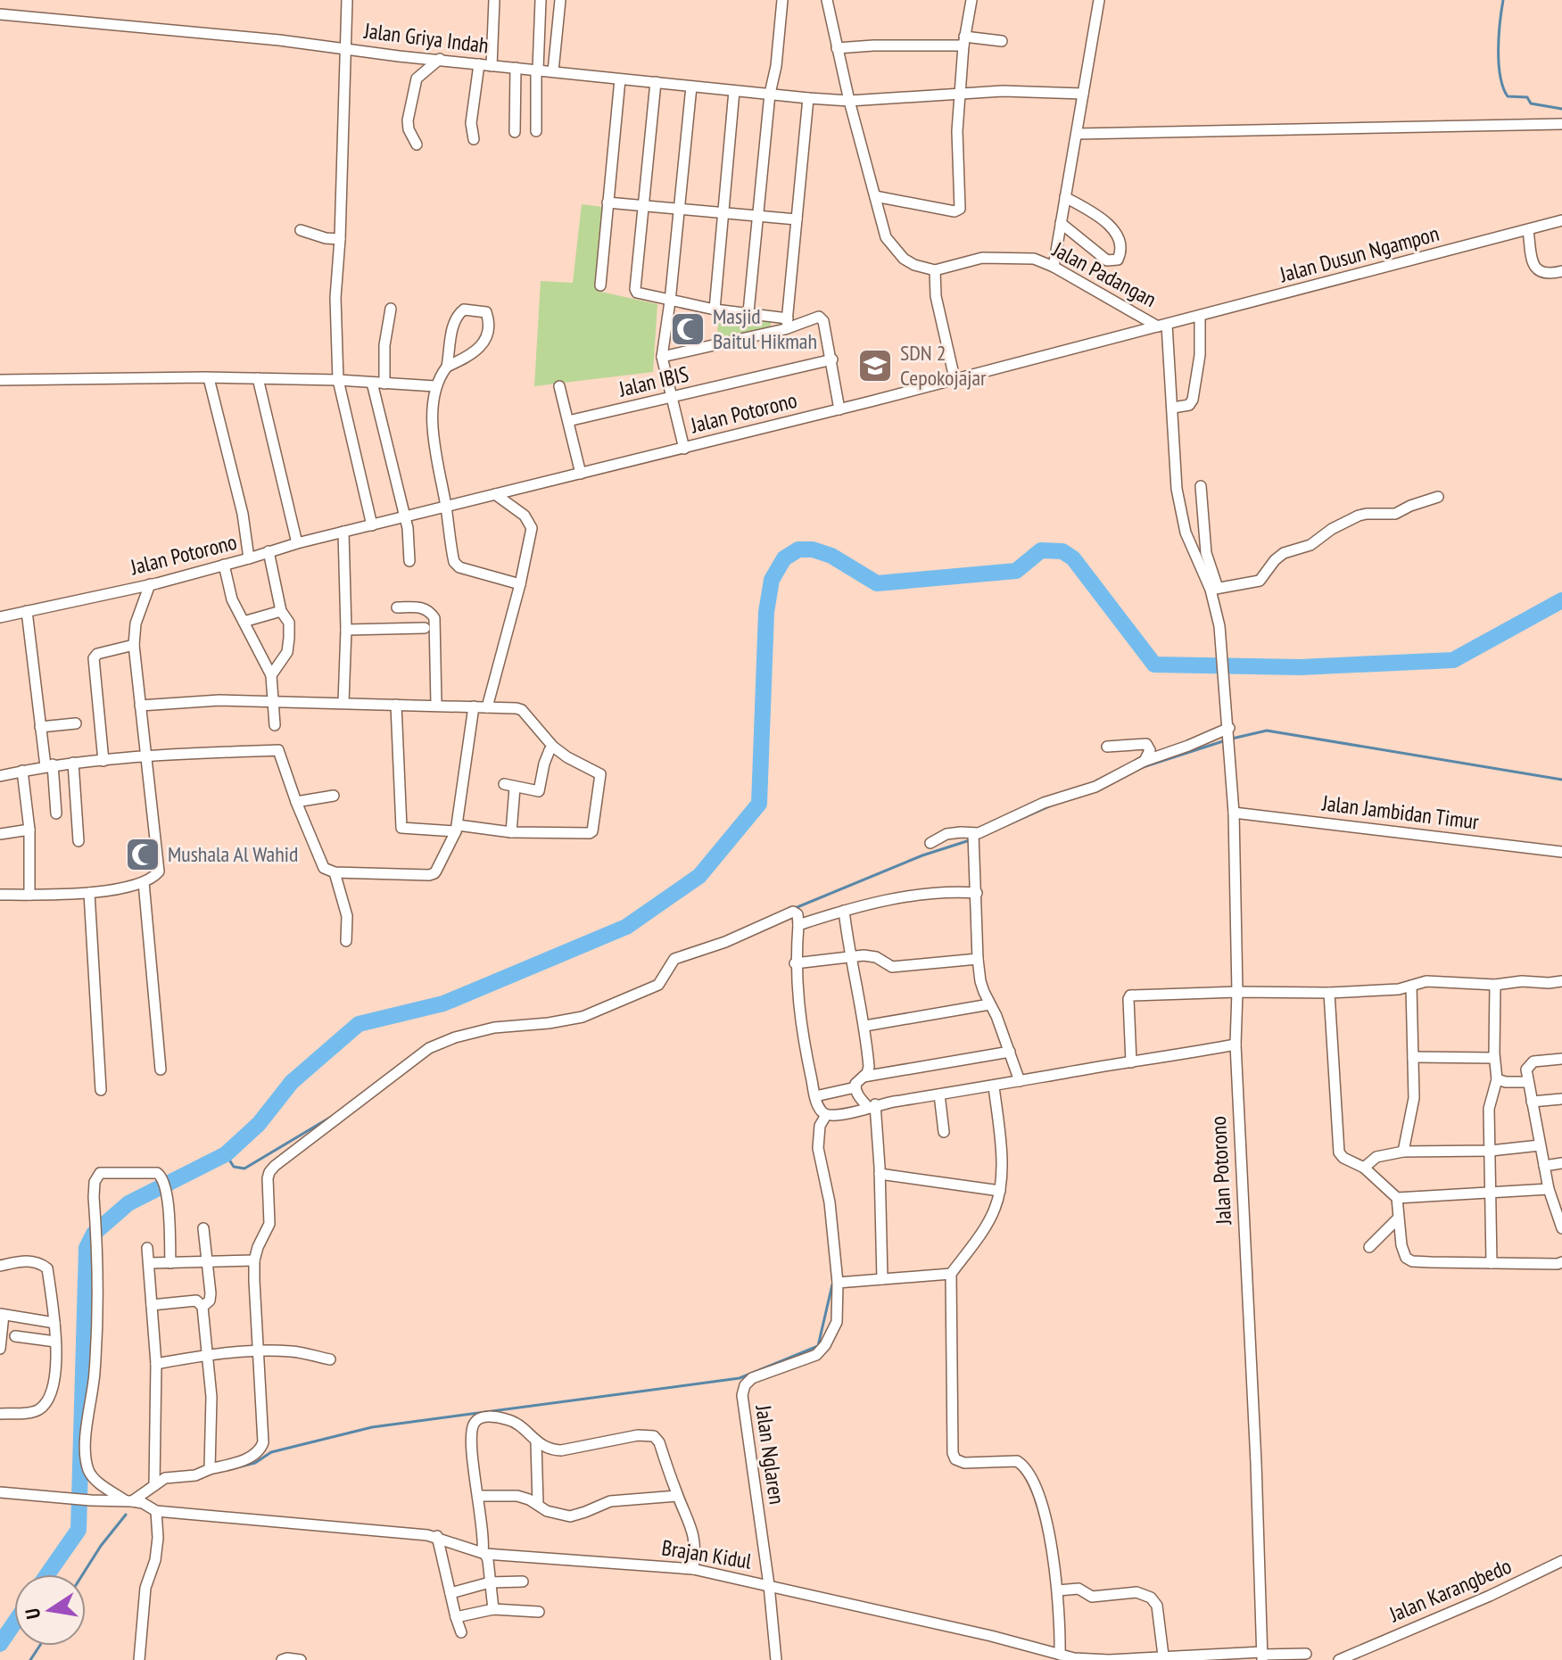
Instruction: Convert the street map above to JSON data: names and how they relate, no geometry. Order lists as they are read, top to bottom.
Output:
{
  "streets": {
    "street": [
      "Jalan Griya Indah",
      "Jalan Dusun Ngampon",
      "Jalan Padangan",
      "Jalan IBIS",
      "Jalan Potorono",
      "Jalan Jambidan Timur",
      "Jalan Nglaren",
      "Brajan Kidul",
      "Jalan Karangbedo"
    ]
  },
  "crossings": [
    ["Jalan Dusun Ngampon", "Jalan Padangan"],
    ["Jalan Dusun Ngampon", "Jalan Potorono"],
    ["Jalan Padangan", "Jalan Potorono"],
    ["Jalan Potorono", "Jalan Jambidan Timur"],
    ["Jalan Potorono", "Brajan Kidul"],
    ["Jalan Nglaren", "Brajan Kidul"]
  ],
  "places": {
    "mosque": ["Masjid Baitul Hikmah", "Mushala Al Wahid"],
    "school or university": ["SDN 2 Cepokojajar"]
  },
  "north": "left"
}
